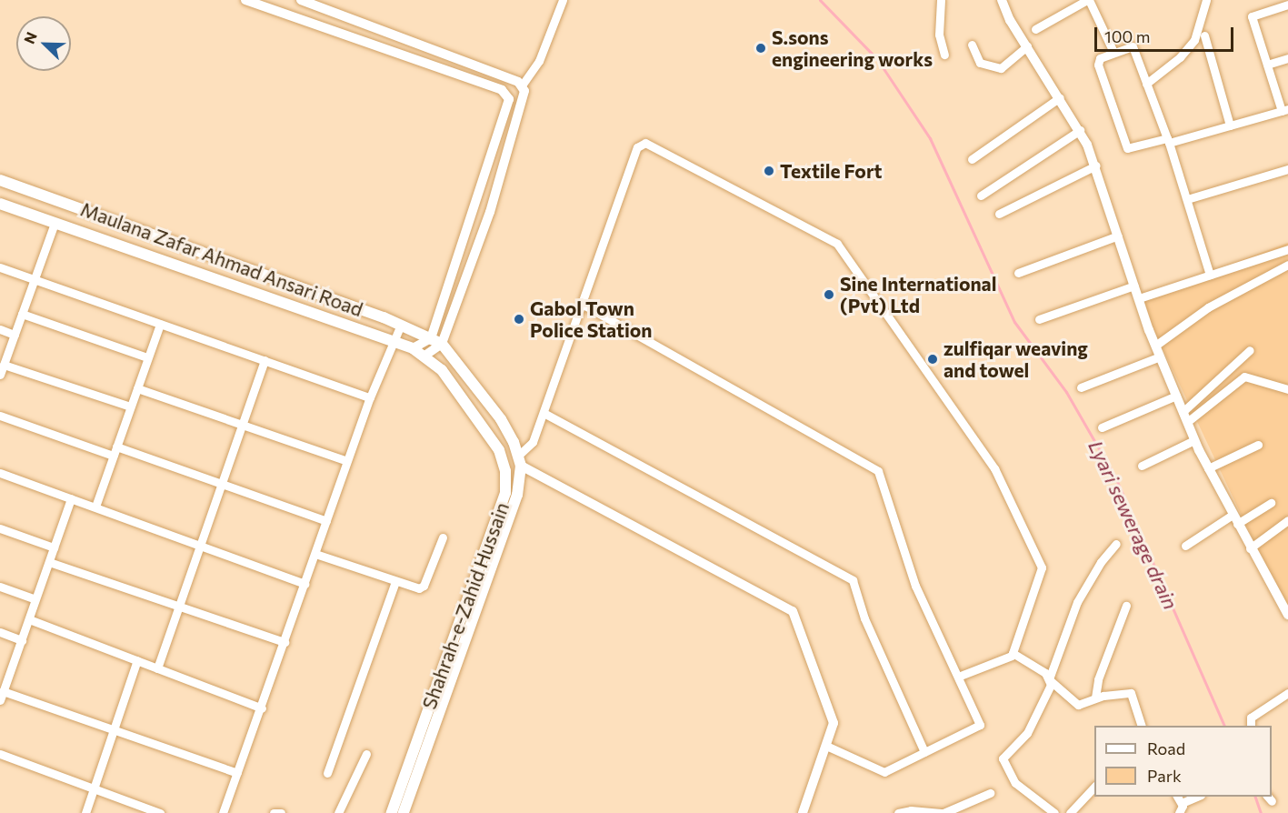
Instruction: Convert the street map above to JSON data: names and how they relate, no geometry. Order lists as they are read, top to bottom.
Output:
{
  "streets": {
    "main road": ["Maulana Zafar Ahmad Ansari Road", "Shahrah-e-Zahid Hussain"]
  },
  "crossings": [
    ["Maulana Zafar Ahmad Ansari Road", "Shahrah-e-Zahid Hussain"]
  ],
  "water": ["Lyari sewerage drain"],
  "places": [
    "S.sons engineering works",
    "Textile Fort",
    "Sine International (Pvt) Ltd",
    "Gabol Town Police Station",
    "zulfiqar weaving and towel"
  ],
  "legend": ["Road", "Park"],
  "scale_bar": "100 m",
  "north": "top left"
}
